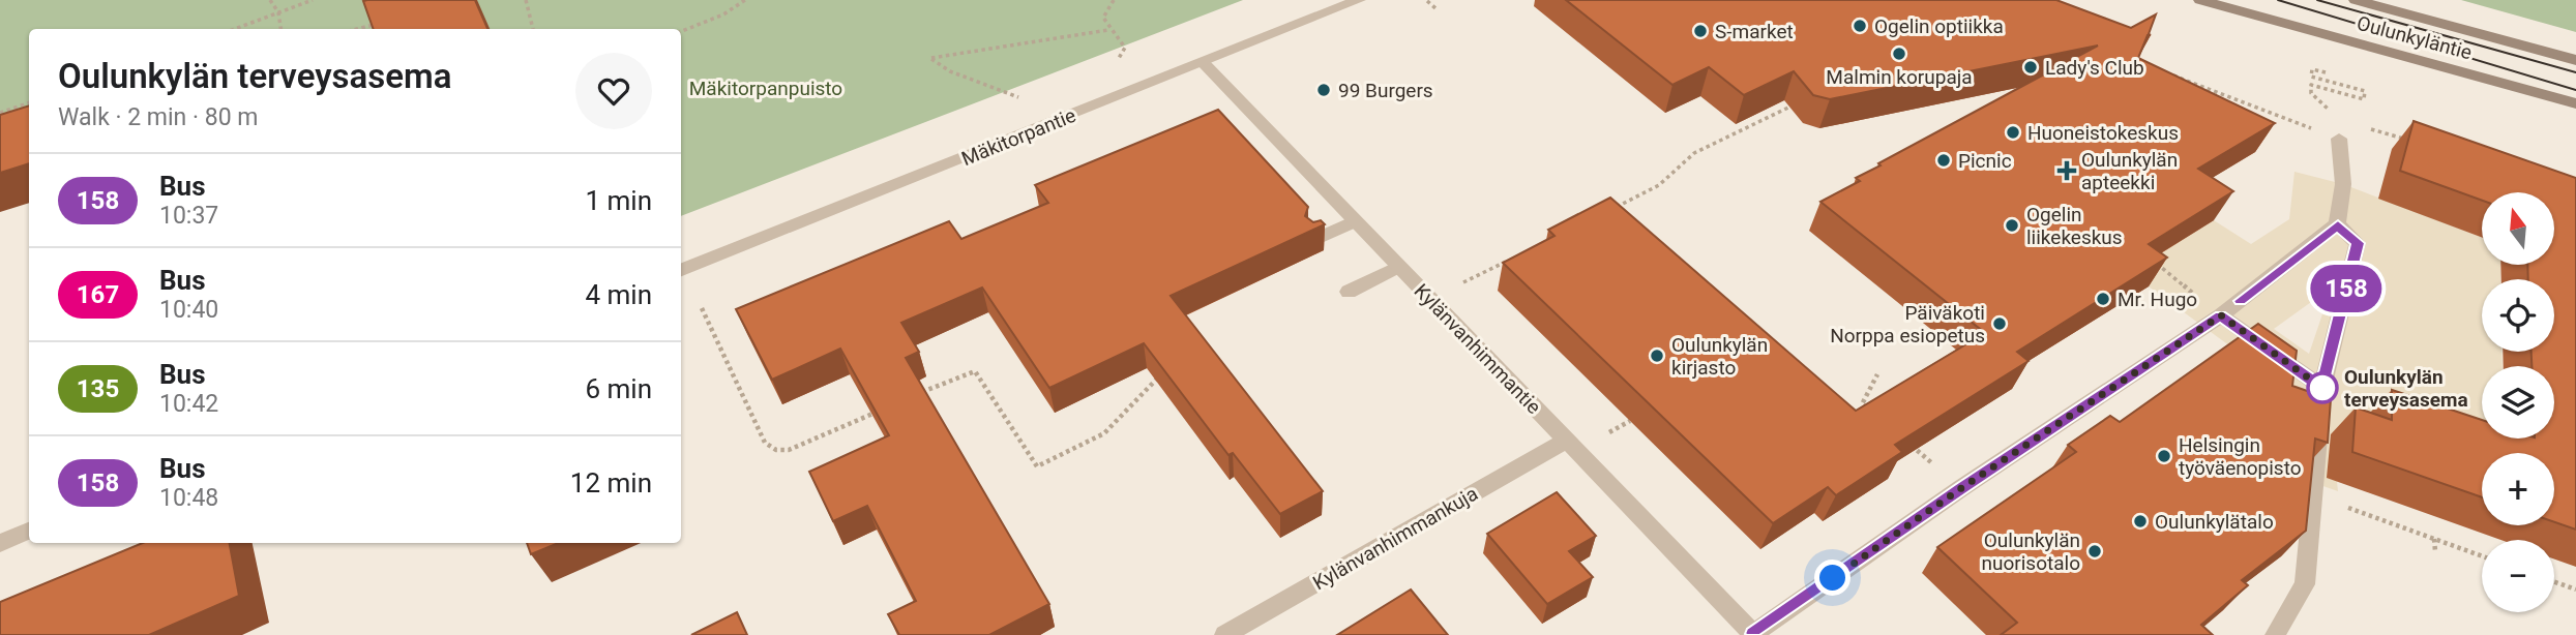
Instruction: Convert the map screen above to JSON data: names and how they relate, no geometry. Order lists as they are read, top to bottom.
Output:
{
  "streets": {
    "main road": ["Oulunkyläntie"],
    "street": ["Mäkitorpantie", "Kylänvanhimmantie", "Kylänvanhimmankuja"]
  },
  "crossings": [
    ["Mäkitorpantie", "Kylänvanhimmantie"],
    ["Kylänvanhimmantie", "Kylänvanhimmankuja"]
  ],
  "parks": ["Mäkitorpanpuisto"],
  "places": {
    "other": [
      "Ogelin optiikka",
      "S-market",
      "Malmin korupaja",
      "Lady's Club",
      "99 Burgers",
      "Huoneistokeskus",
      "Picnic",
      "Ogelin liikekeskus",
      "Mr. Hugo",
      "Päiväkoti Norppa esiopetus",
      "Oulunkylän kirjasto",
      "Oulunkylän terveysasema",
      "Helsingin työväenopisto",
      "Oulunkylätalo",
      "Oulunkylän nuorisotalo"
    ],
    "health": ["Oulunkylän apteekki"]
  },
  "lines": ["bus line 158"],
  "north": "top",
  "page": {
    "on_map": "158",
    "heading": ["Oulunkylän terveysasema", "Walk · 2 min · 80 m"],
    "list": [
      {
        "mark": "158",
        "name": "Bus",
        "note": "10:37",
        "value": "1 min"
      },
      {
        "mark": "167",
        "name": "Bus",
        "note": "10:40",
        "value": "4 min"
      },
      {
        "mark": "135",
        "name": "Bus",
        "note": "10:42",
        "value": "6 min"
      },
      {
        "mark": "158",
        "name": "Bus",
        "note": "10:48",
        "value": "12 min"
      }
    ],
    "map_buttons": ["+", "−"]
  }
}
